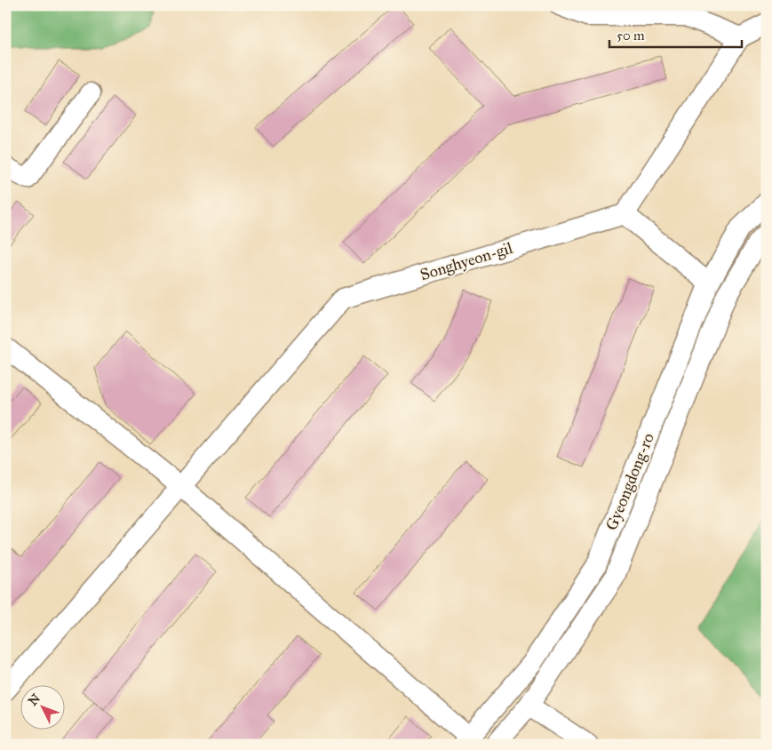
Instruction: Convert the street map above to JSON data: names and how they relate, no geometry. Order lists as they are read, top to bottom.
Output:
{
  "streets": {
    "street": ["Songhyeon-gil", "Gyeongdong-ro"]
  },
  "scale_bar": "50 m",
  "north": "top left"
}
